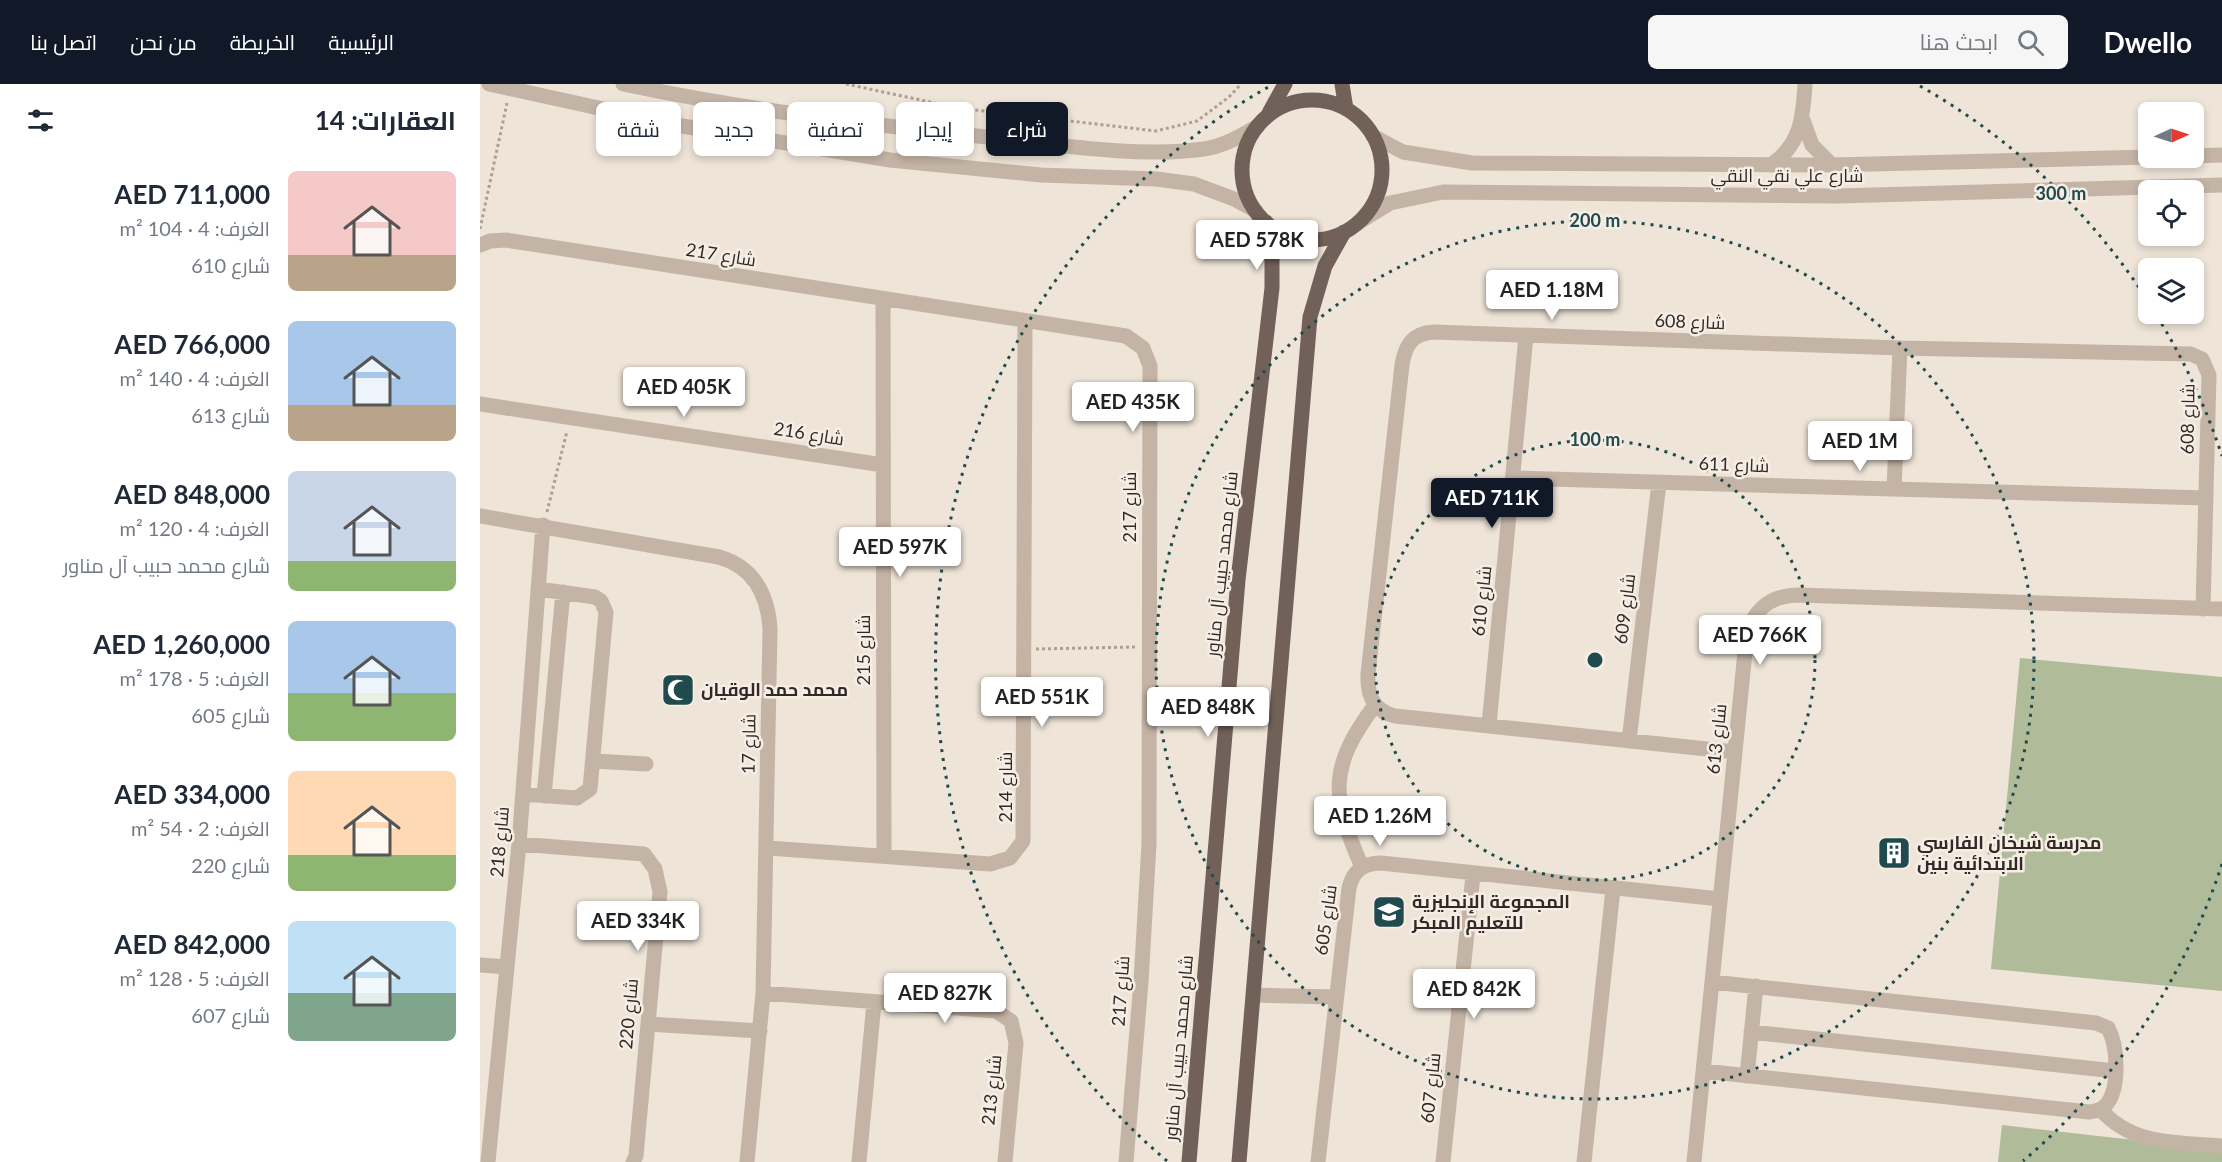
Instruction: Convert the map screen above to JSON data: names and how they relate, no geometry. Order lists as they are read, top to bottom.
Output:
{
  "streets": {
    "main road": ["شارع محمد حبيب آل مناور"],
    "street": [
      "شارع علي نقي النقي",
      "شارع 217",
      "شارع 608",
      "شارع 216",
      "شارع 611",
      "شارع 610",
      "شارع 609",
      "شارع 215",
      "شارع 613",
      "شارع 17",
      "شارع 214",
      "شارع 218",
      "شارع 605",
      "شارع 220",
      "شارع 607",
      "شارع 213"
    ]
  },
  "crossings": [
    ["شارع علي نقي النقي", "شارع محمد حبيب آل مناور"],
    ["شارع 217", "شارع 215"],
    ["شارع 217", "شارع 214"],
    ["شارع 608", "شارع 611"],
    ["شارع 608", "شارع 610"],
    ["شارع 608", "شارع 613"],
    ["شارع 216", "شارع 215"],
    ["شارع 611", "شارع 610"],
    ["شارع 611", "شارع 609"],
    ["شارع 215", "شارع 214"],
    ["شارع 17", "شارع 214"],
    ["شارع 17", "شارع 218"],
    ["شارع 17", "شارع 213"],
    ["شارع 218", "شارع 220"]
  ],
  "places": {
    "mosque": ["محمد حمد الوقيان"],
    "building": ["مدرسة شيخان الفارسي الابتدائية بنين"],
    "school or university": ["المجموعة الإنجليزية للتعليم المبكر"]
  },
  "north": "right",
  "page": {
    "header": "Dwello",
    "search": "ابحث هنا",
    "nav": [
      "الرئيسية",
      "الخريطة",
      "من نحن",
      "اتصل بنا"
    ],
    "heading": "العقارات: 14",
    "chip": [
      "شراء",
      "إيجار",
      "تصفية",
      "جديد",
      "شقة"
    ],
    "list": [
      {
        "name": "AED 711,000",
        "note": "الغرف: 4 · 104 m² · شارع 610"
      },
      {
        "name": "AED 766,000",
        "note": "الغرف: 4 · 140 m² · شارع 613"
      },
      {
        "name": "AED 848,000",
        "note": "الغرف: 4 · 120 m² · شارع محمد حبيب آل مناور"
      },
      {
        "name": "AED 1,260,000",
        "note": "الغرف: 5 · 178 m² · شارع 605"
      },
      {
        "name": "AED 334,000",
        "note": "الغرف: 2 · 54 m² · شارع 220"
      },
      {
        "name": "AED 842,000",
        "note": "الغرف: 5 · 128 m² · شارع 607"
      }
    ],
    "price": [
      "AED 578K",
      "AED 1.18M",
      "AED 405K",
      "AED 435K",
      "AED 1M",
      "AED 711K",
      "AED 597K",
      "AED 766K",
      "AED 551K",
      "AED 848K",
      "AED 1.26M",
      "AED 334K",
      "AED 842K",
      "AED 827K"
    ]
  },
  "rings": ["300 m", "200 m", "100 m"]
}
